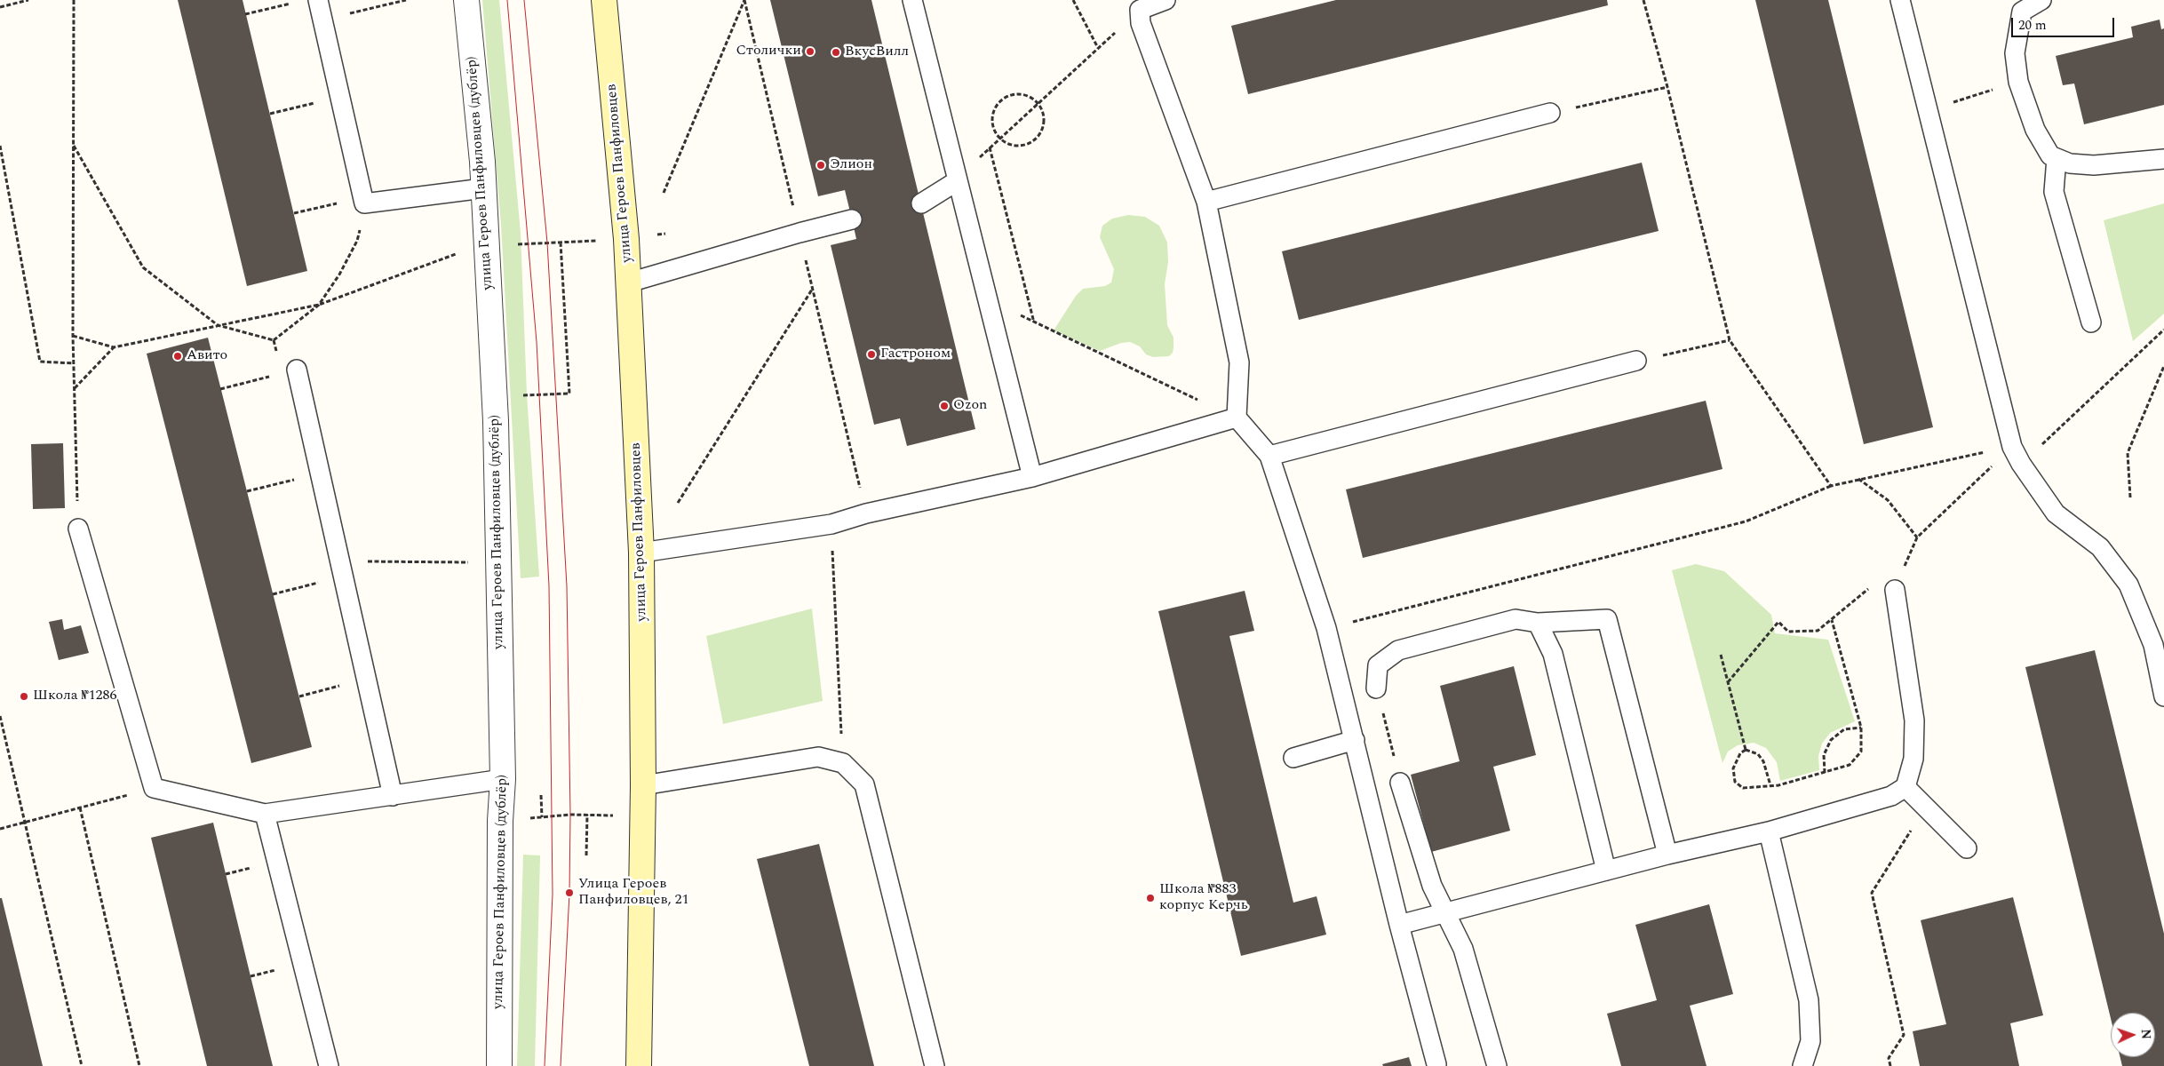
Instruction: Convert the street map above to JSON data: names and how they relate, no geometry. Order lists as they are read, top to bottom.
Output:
{
  "streets": {
    "main road": ["улица Героев Панфиловцев"],
    "street": ["улица Героев Панфиловцев (дублёр)"]
  },
  "places": [
    "Столички",
    "ВкусВилл",
    "Элион",
    "Гастроном",
    "Авито",
    "Ozon",
    "Школа №1286",
    "Улица Героев Панфиловцев, 21",
    "Школа №883 корпус Керчь"
  ],
  "scale_bar": "20 m",
  "north": "right"
}
